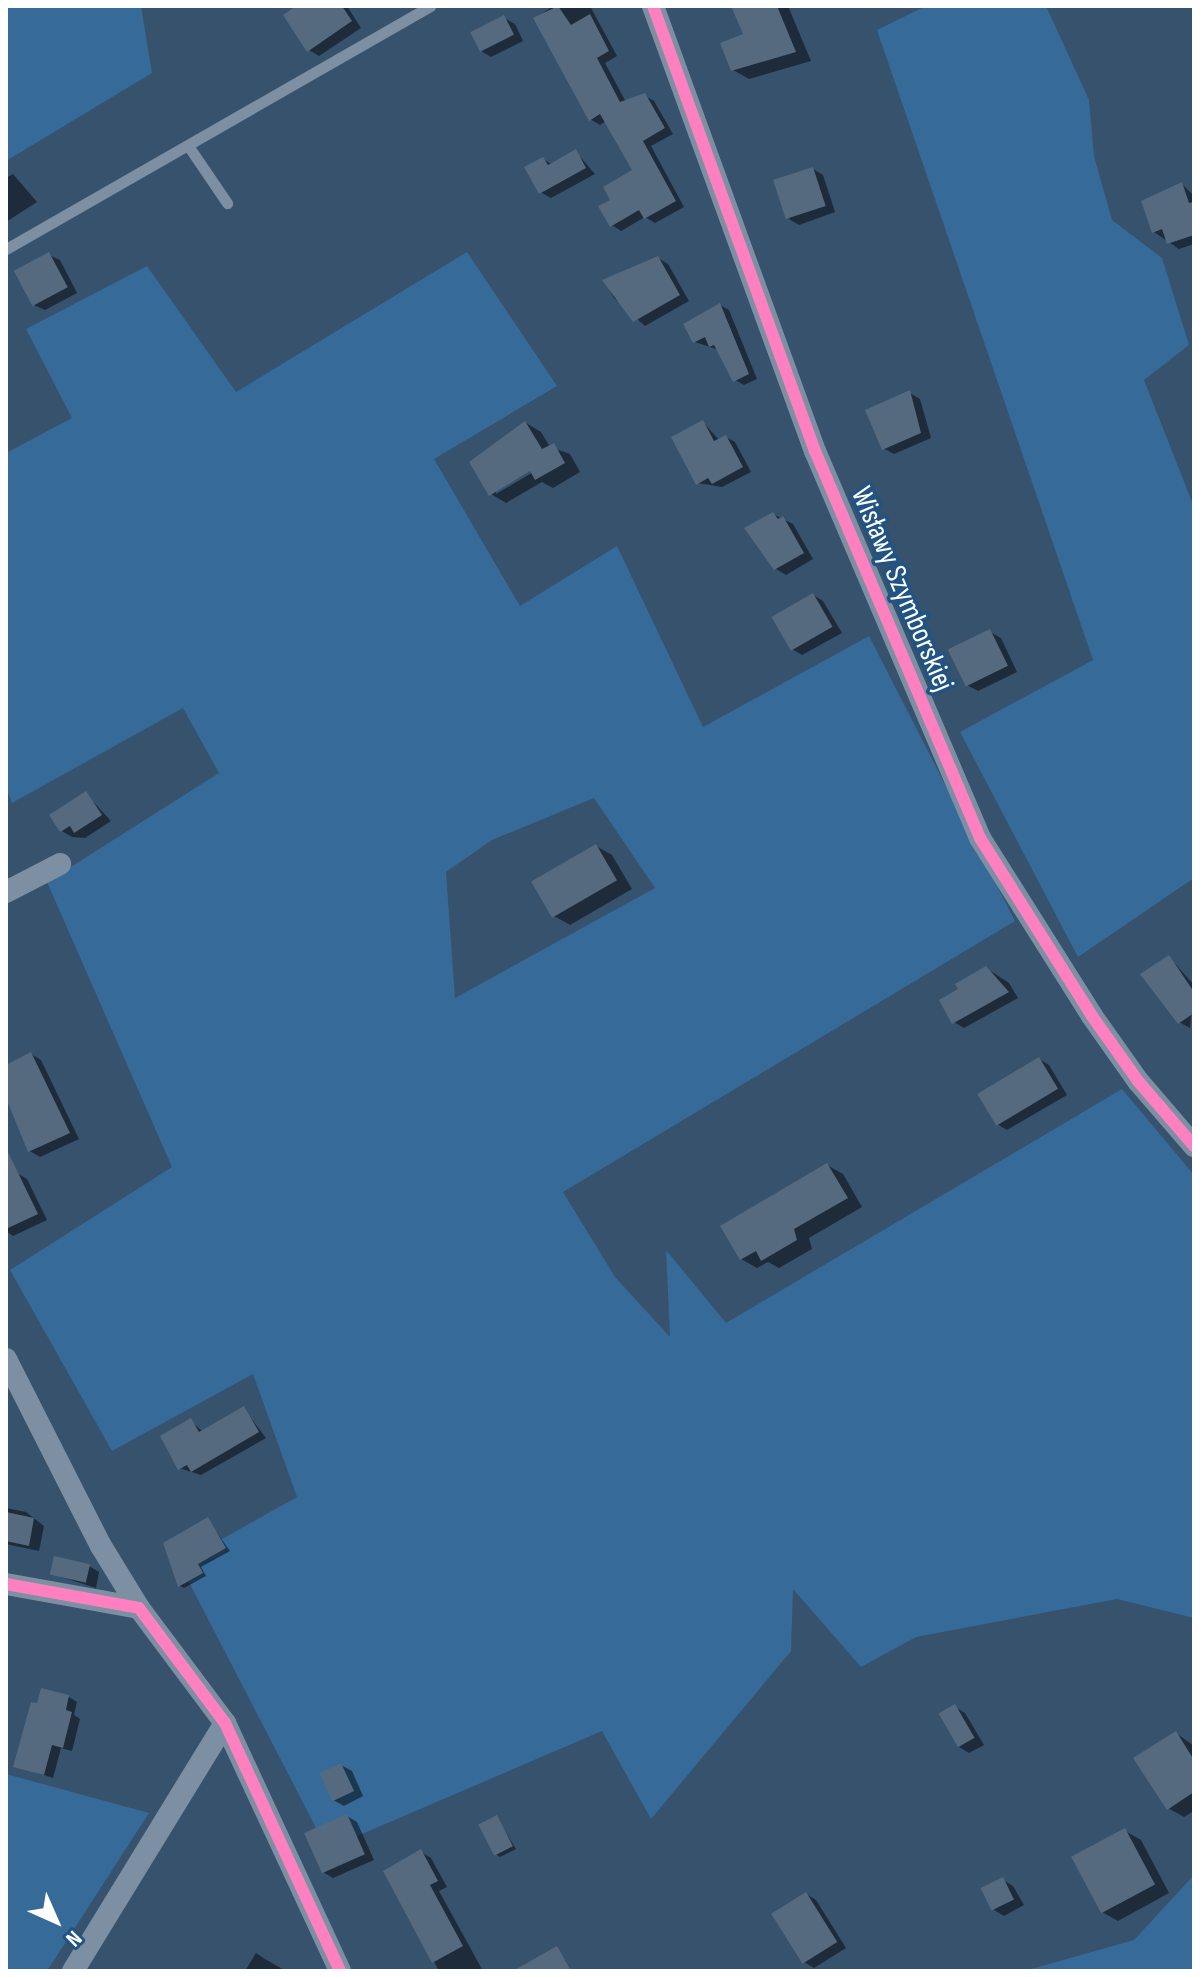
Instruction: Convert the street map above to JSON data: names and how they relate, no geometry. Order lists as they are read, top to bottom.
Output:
{
  "streets": {
    "street": ["Wisławy Szymborskiej"]
  },
  "north": "bottom right"
}
